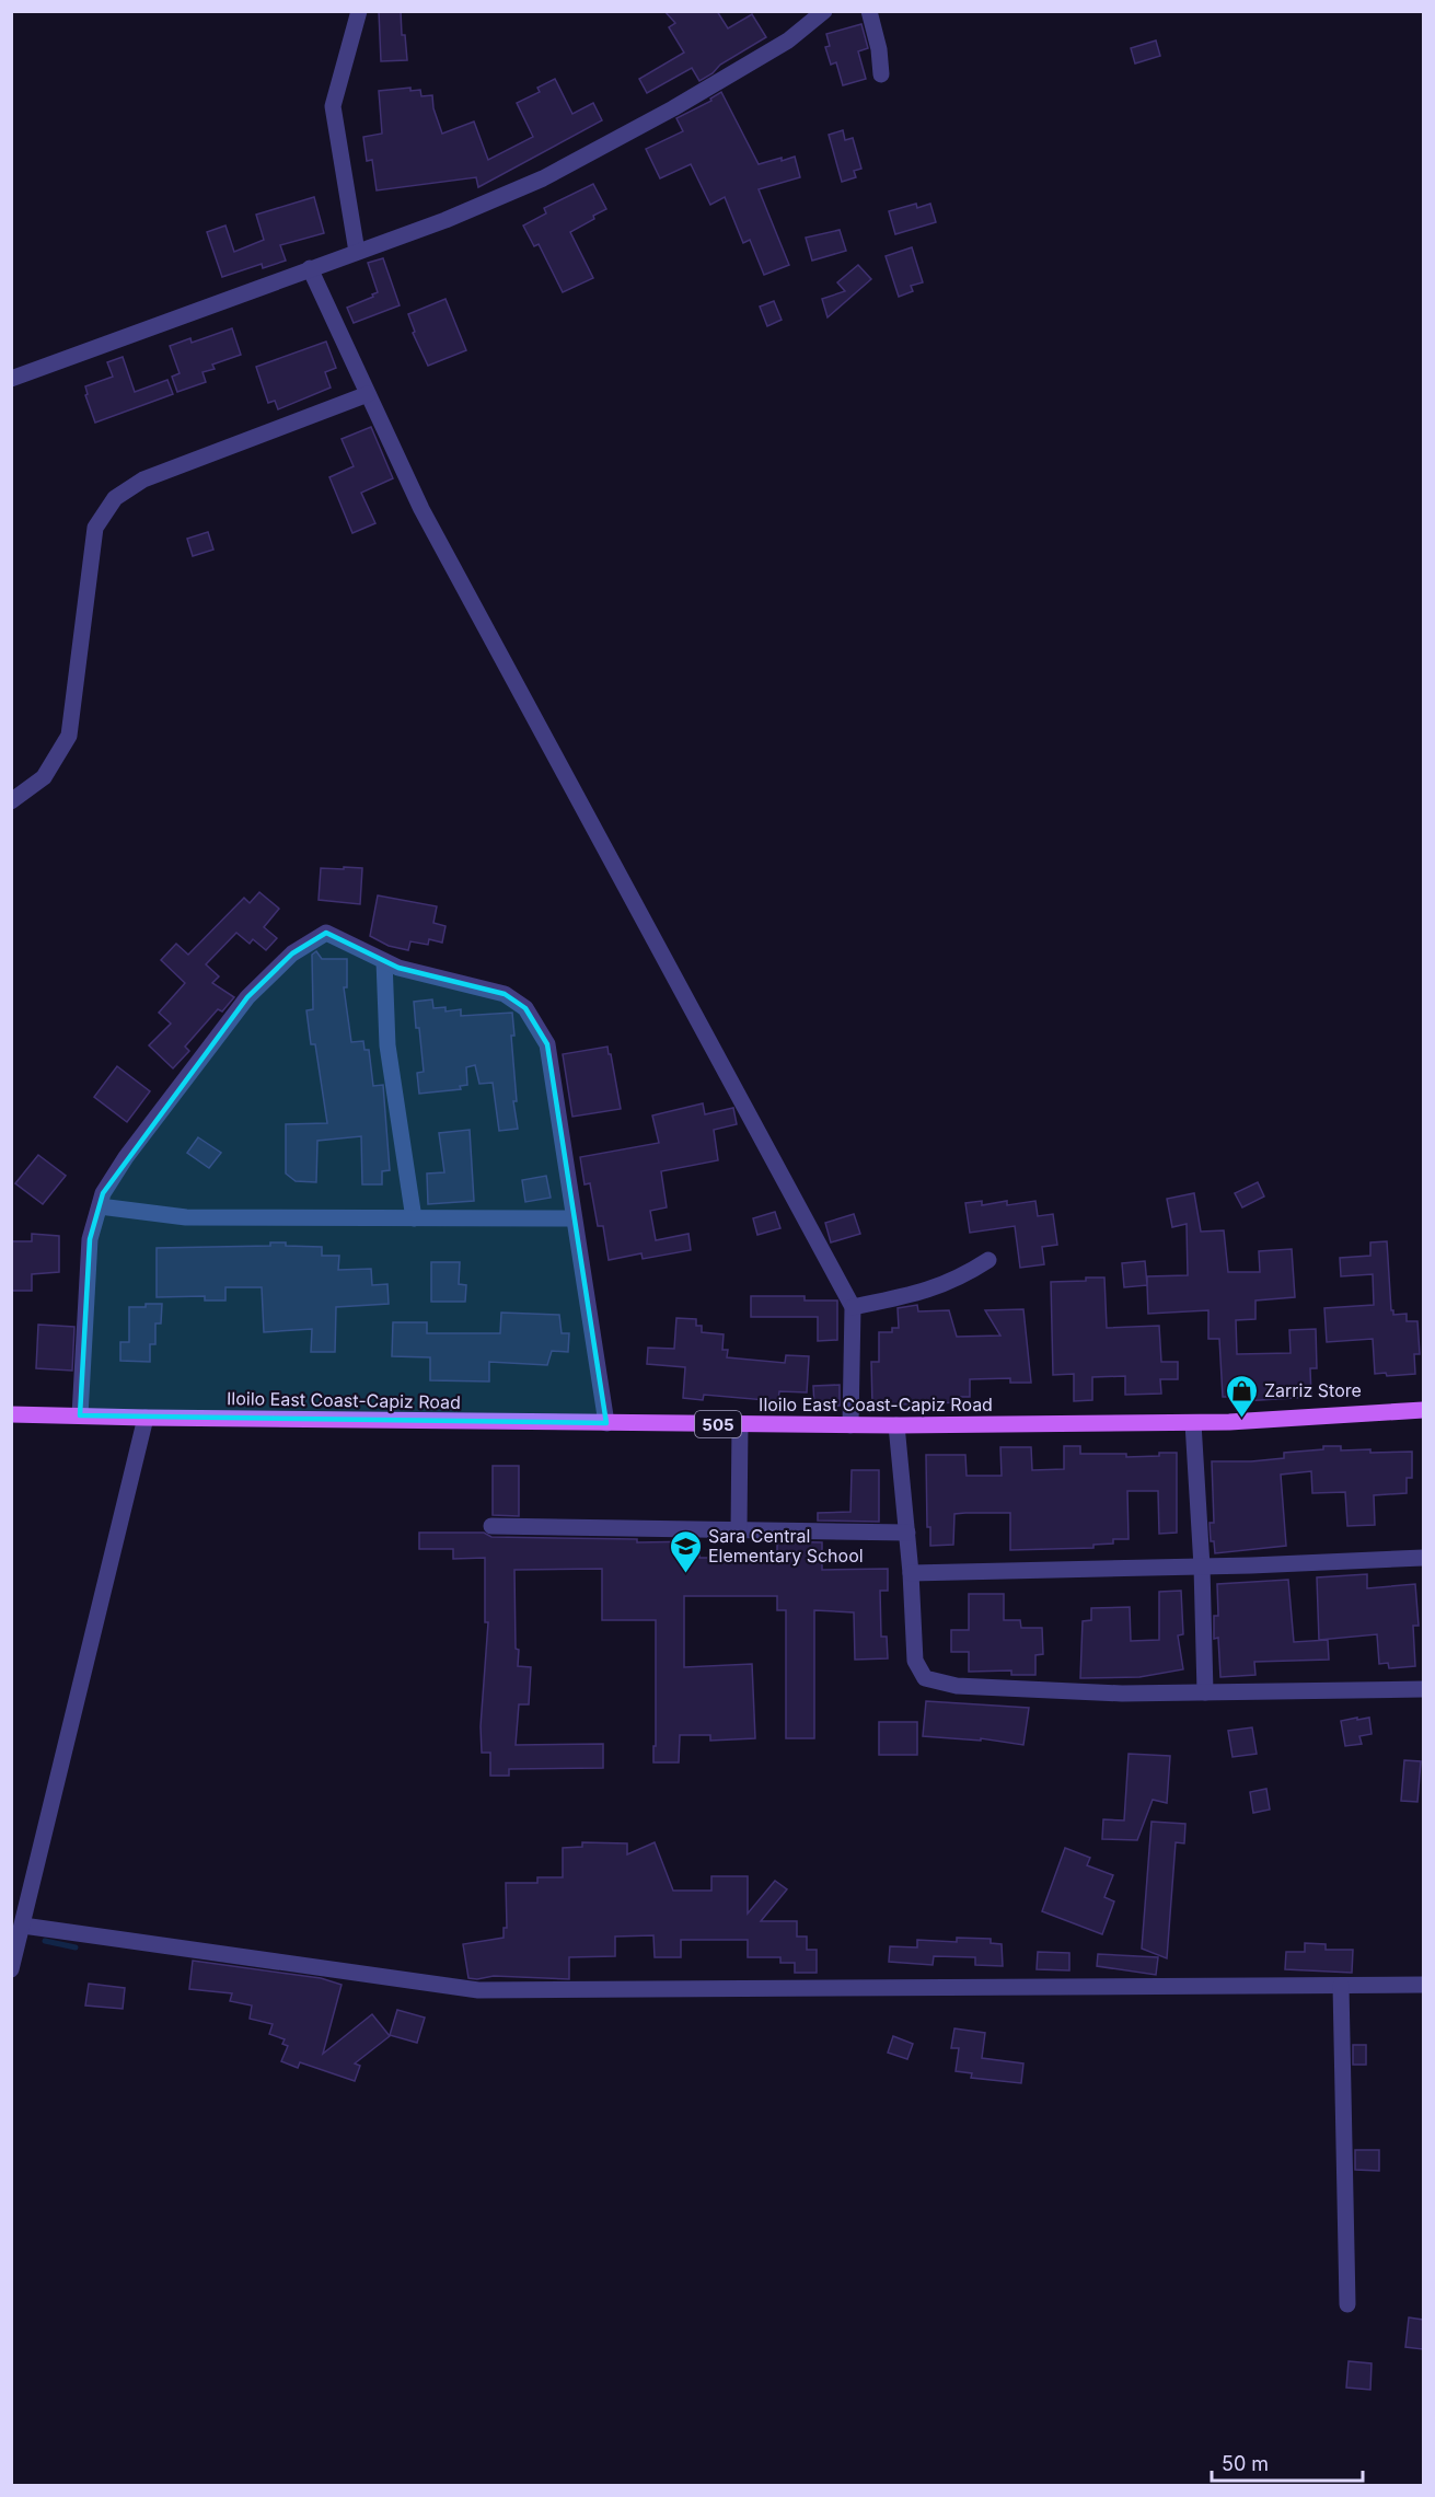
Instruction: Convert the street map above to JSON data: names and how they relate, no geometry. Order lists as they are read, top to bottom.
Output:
{
  "streets": {
    "main road": ["Iloilo East Coast-Capiz Road", "505"]
  },
  "places": {
    "shop": ["Zarriz Store"],
    "school or university": ["Sara Central Elementary School"]
  },
  "scale_bar": "50 m"
}
